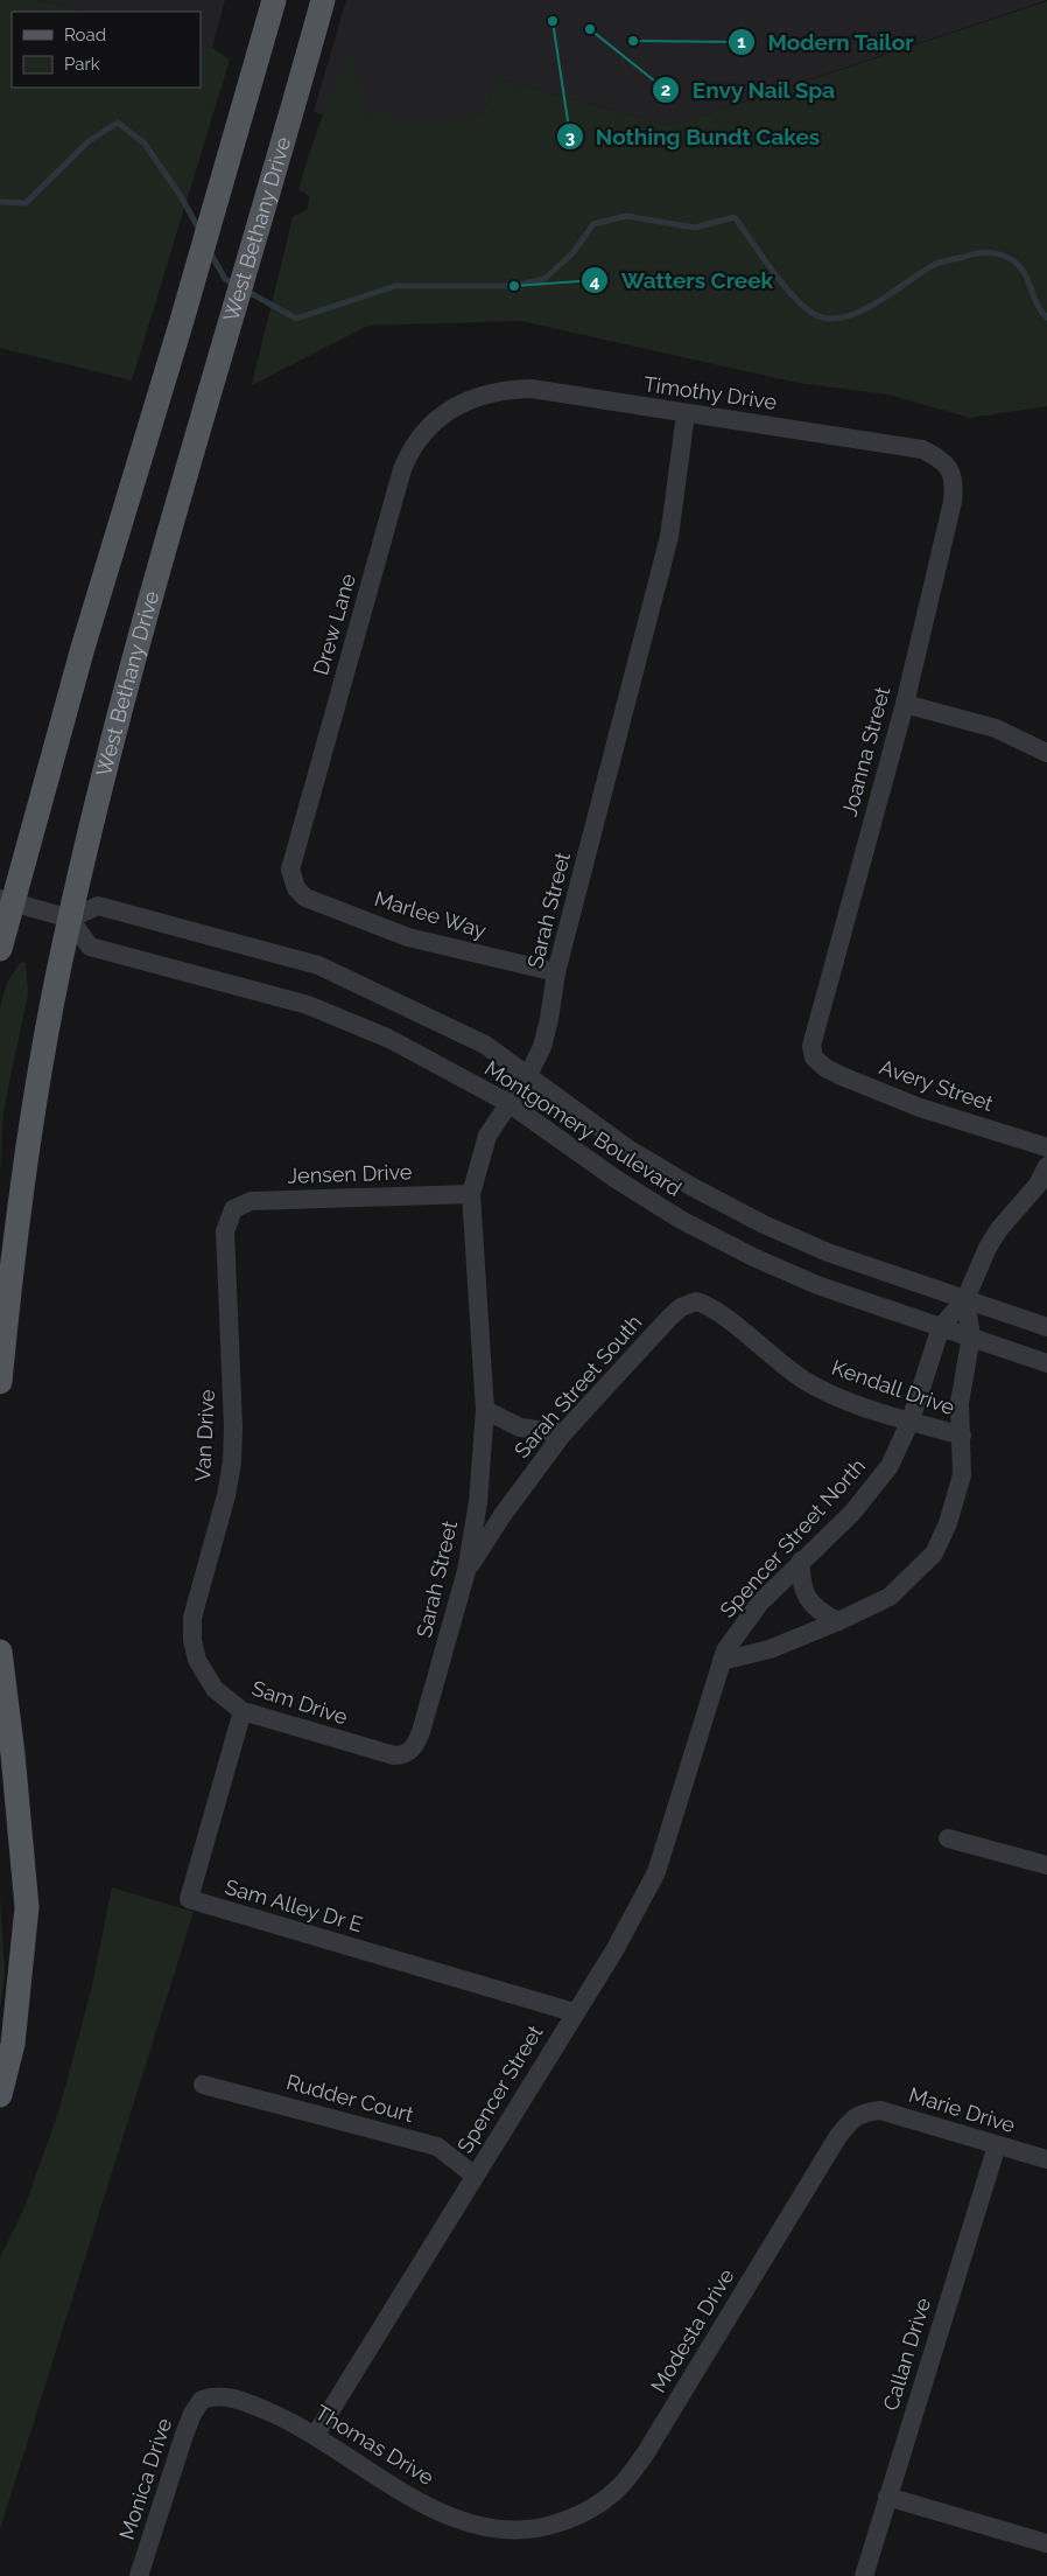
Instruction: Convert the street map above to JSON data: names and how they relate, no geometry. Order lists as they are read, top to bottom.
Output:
{
  "streets": {
    "main road": ["West Bethany Drive"],
    "street": [
      "Timothy Drive",
      "Drew Lane",
      "Joanna Street",
      "Sarah Street",
      "Marlee Way",
      "Avery Street",
      "Montgomery Boulevard",
      "Jensen Drive",
      "Sarah Street South",
      "Kendall Drive",
      "Van Drive",
      "Spencer Street North",
      "Sam Drive",
      "Sam Alley Dr E",
      "Spencer Street",
      "Rudder Court",
      "Marie Drive",
      "Modesta Drive",
      "Callan Drive",
      "Thomas Drive",
      "Monica Drive"
    ]
  },
  "crossings": [
    ["West Bethany Drive", "Montgomery Boulevard"],
    ["Timothy Drive", "Drew Lane"],
    ["Timothy Drive", "Joanna Street"],
    ["Timothy Drive", "Sarah Street"],
    ["Drew Lane", "Marlee Way"],
    ["Joanna Street", "Avery Street"],
    ["Sarah Street", "Marlee Way"],
    ["Sarah Street", "Montgomery Boulevard"],
    ["Sarah Street", "Jensen Drive"],
    ["Sarah Street", "Sarah Street South"],
    ["Sarah Street", "Sam Drive"],
    ["Montgomery Boulevard", "Spencer Street North"],
    ["Jensen Drive", "Van Drive"],
    ["Sarah Street South", "Kendall Drive"],
    ["Kendall Drive", "Spencer Street North"],
    ["Van Drive", "Sam Drive"],
    ["Spencer Street North", "Spencer Street"],
    ["Sam Drive", "Sam Alley Dr E"],
    ["Sam Alley Dr E", "Spencer Street"],
    ["Spencer Street", "Rudder Court"],
    ["Spencer Street", "Thomas Drive"],
    ["Marie Drive", "Modesta Drive"],
    ["Marie Drive", "Callan Drive"],
    ["Modesta Drive", "Thomas Drive"],
    ["Thomas Drive", "Monica Drive"]
  ],
  "places": [
    "Nothing Bundt Cakes",
    "Envy Nail Spa",
    "Modern Tailor",
    "Watters Creek"
  ],
  "legend": ["Road", "Park"]
}
